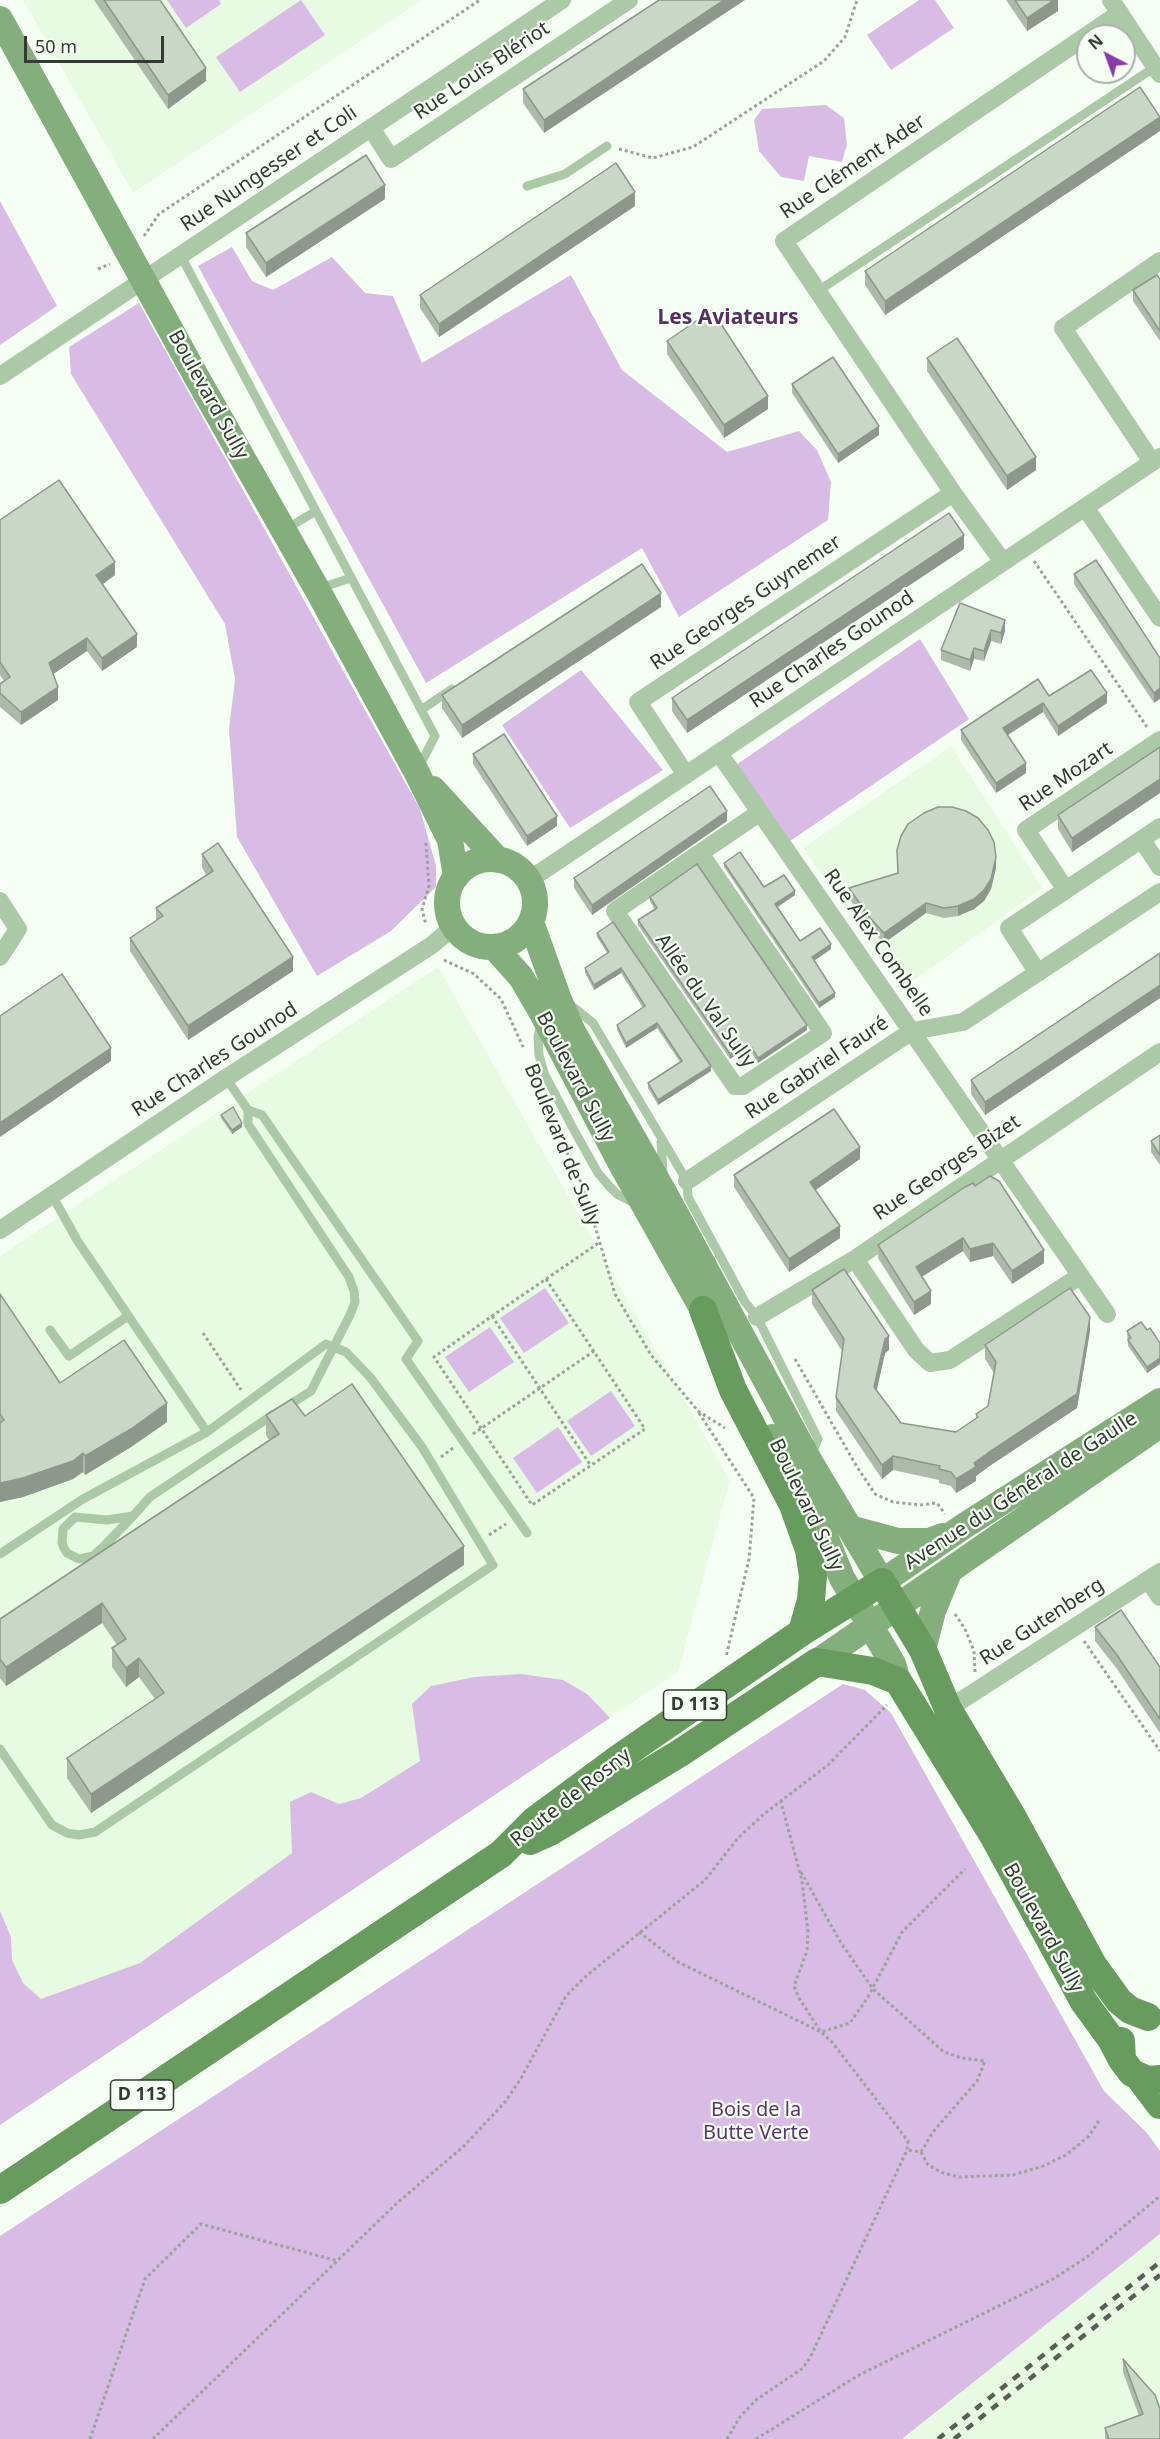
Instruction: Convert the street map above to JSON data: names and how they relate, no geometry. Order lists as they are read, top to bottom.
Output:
{
  "streets": {
    "main road": ["Boulevard Sully", "D 113", "Route de Rosny"],
    "street": [
      "Rue Louis Blériot",
      "Rue Clément Ader",
      "Rue Nungesser et Coli",
      "Rue Georges Guynemer",
      "Rue Charles Gounod",
      "Rue Mozart",
      "Rue Alex Combelle",
      "Allée du Val Sully",
      "Rue Gabriel Fauré",
      "Rue Georges Bizet",
      "Avenue du Général de Gaulle",
      "Rue Gutenberg"
    ],
    "path": ["Boulevard de Sully"]
  },
  "crossings": [
    ["Rue Louis Blériot", "Rue Nungesser et Coli"],
    ["Rue Clément Ader", "Rue Georges Guynemer"],
    ["Rue Clément Ader", "Rue Charles Gounod"],
    ["Rue Nungesser et Coli", "Boulevard Sully"],
    ["Boulevard Sully", "Rue Charles Gounod"],
    ["Boulevard Sully", "Rue Gabriel Fauré"],
    ["Boulevard Sully", "Rue Georges Bizet"],
    ["Boulevard Sully", "Avenue du Général de Gaulle"],
    ["Boulevard Sully", "Rue Gutenberg"],
    ["Boulevard Sully", "D 113"],
    ["Boulevard Sully", "Route de Rosny"],
    ["Rue Georges Guynemer", "Rue Charles Gounod"],
    ["Rue Charles Gounod", "Rue Alex Combelle"],
    ["Rue Charles Gounod", "Boulevard de Sully"],
    ["Rue Alex Combelle", "Allée du Val Sully"],
    ["Rue Alex Combelle", "Rue Gabriel Fauré"],
    ["Rue Alex Combelle", "Rue Georges Bizet"],
    ["Avenue du Général de Gaulle", "D 113"],
    ["D 113", "Route de Rosny"]
  ],
  "districts": ["Les Aviateurs"],
  "parks": ["Bois de la Butte Verte"],
  "scale_bar": "50 m",
  "north": "top left"
}
